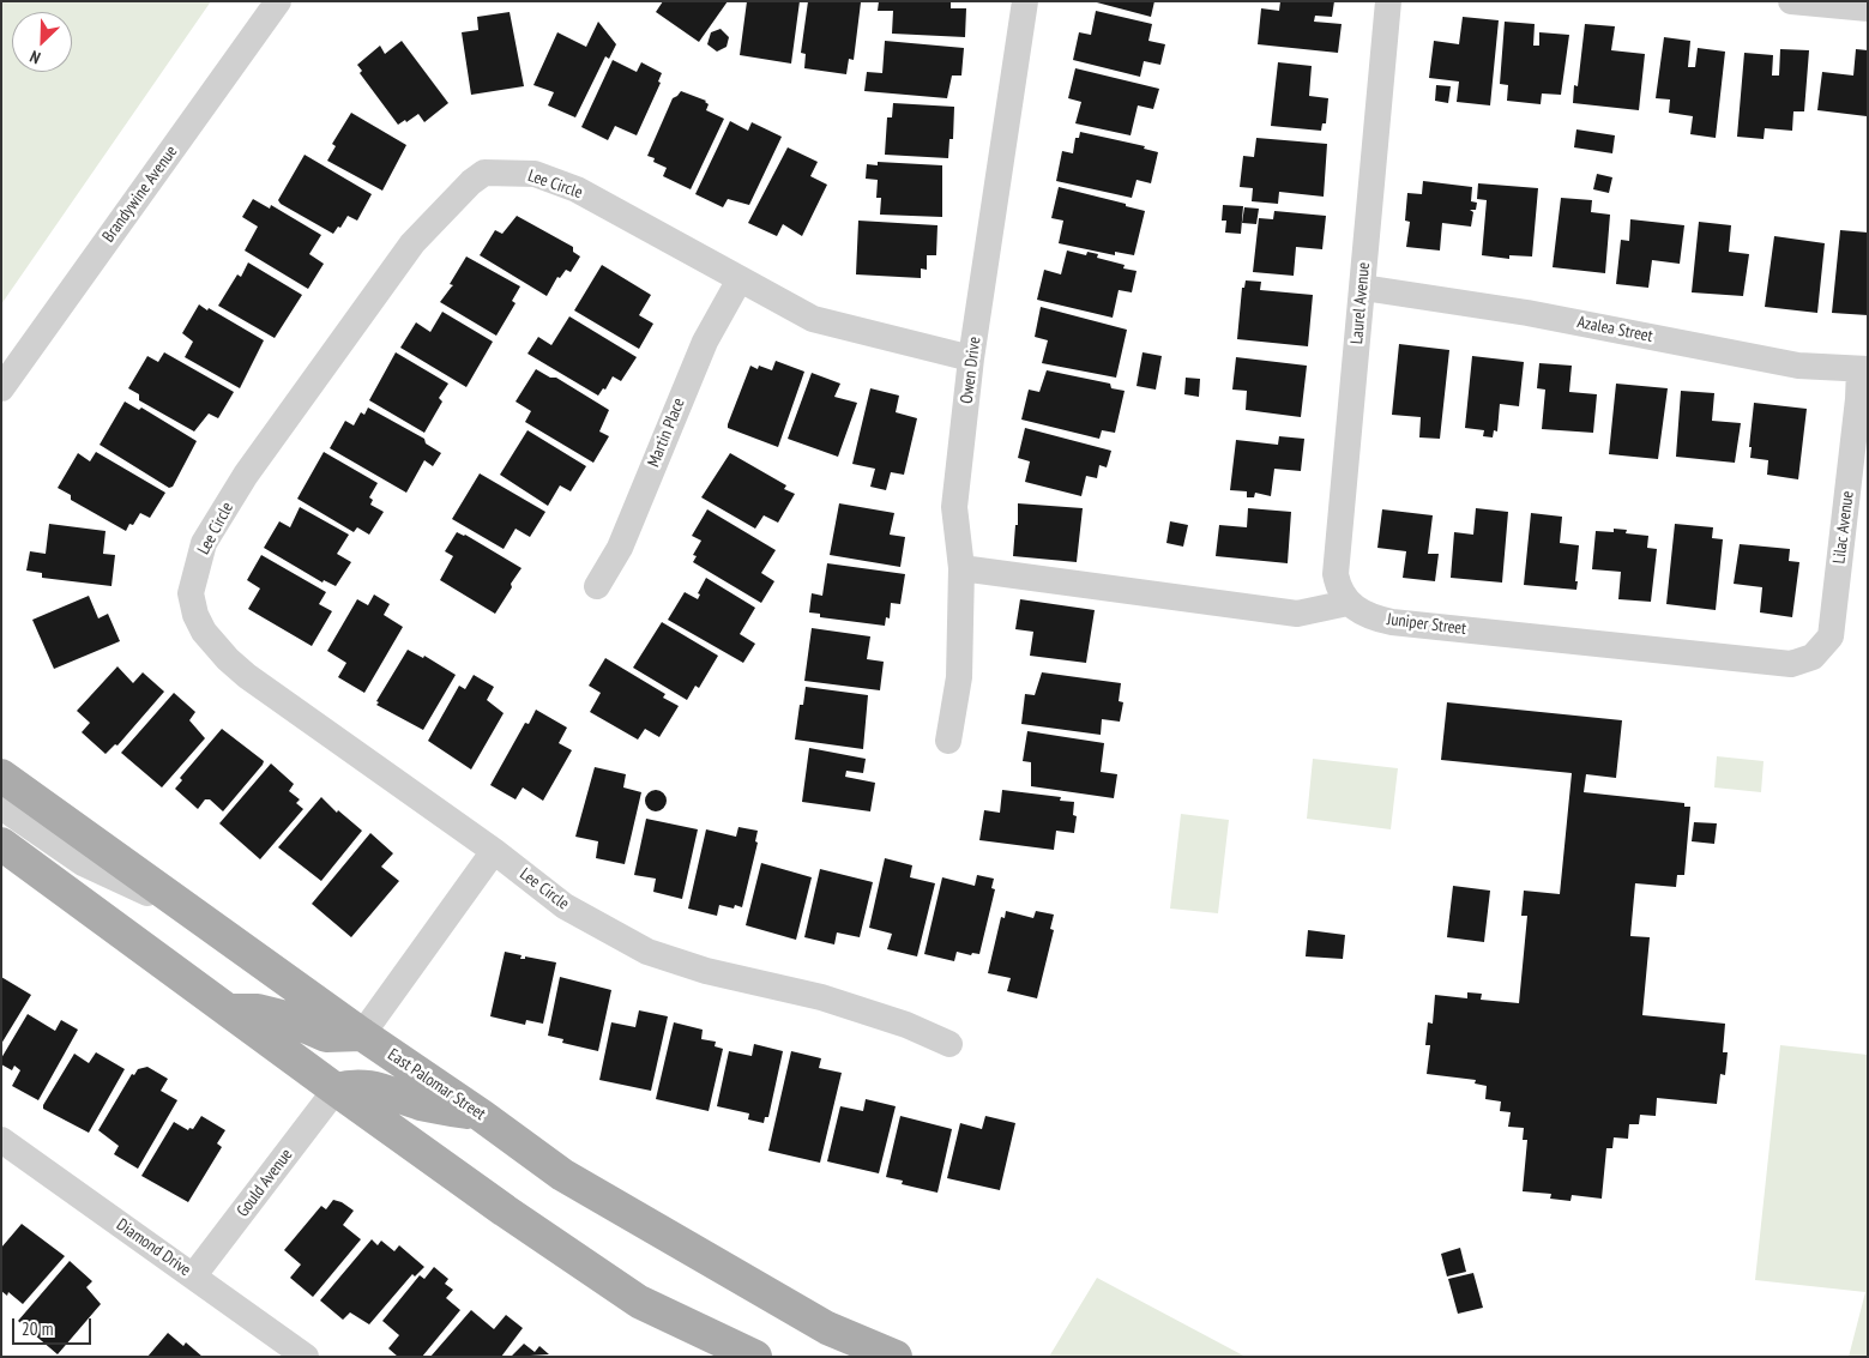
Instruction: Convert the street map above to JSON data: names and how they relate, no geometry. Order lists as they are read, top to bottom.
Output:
{
  "streets": {
    "main road": ["East Palomar Street"],
    "street": [
      "Lee Circle",
      "Brandywine Avenue",
      "Laurel Avenue",
      "Azalea Street",
      "Owen Drive",
      "Martin Place",
      "Lilac Avenue",
      "Juniper Street",
      "Gould Avenue",
      "Diamond Drive"
    ]
  },
  "crossings": [
    ["Lee Circle", "Owen Drive"],
    ["Lee Circle", "Martin Place"],
    ["Laurel Avenue", "Azalea Street"],
    ["Laurel Avenue", "Juniper Street"],
    ["Azalea Street", "Lilac Avenue"],
    ["Lilac Avenue", "Juniper Street"],
    ["Gould Avenue", "Diamond Drive"]
  ],
  "scale_bar": "20 m",
  "north": "bottom left"
}
